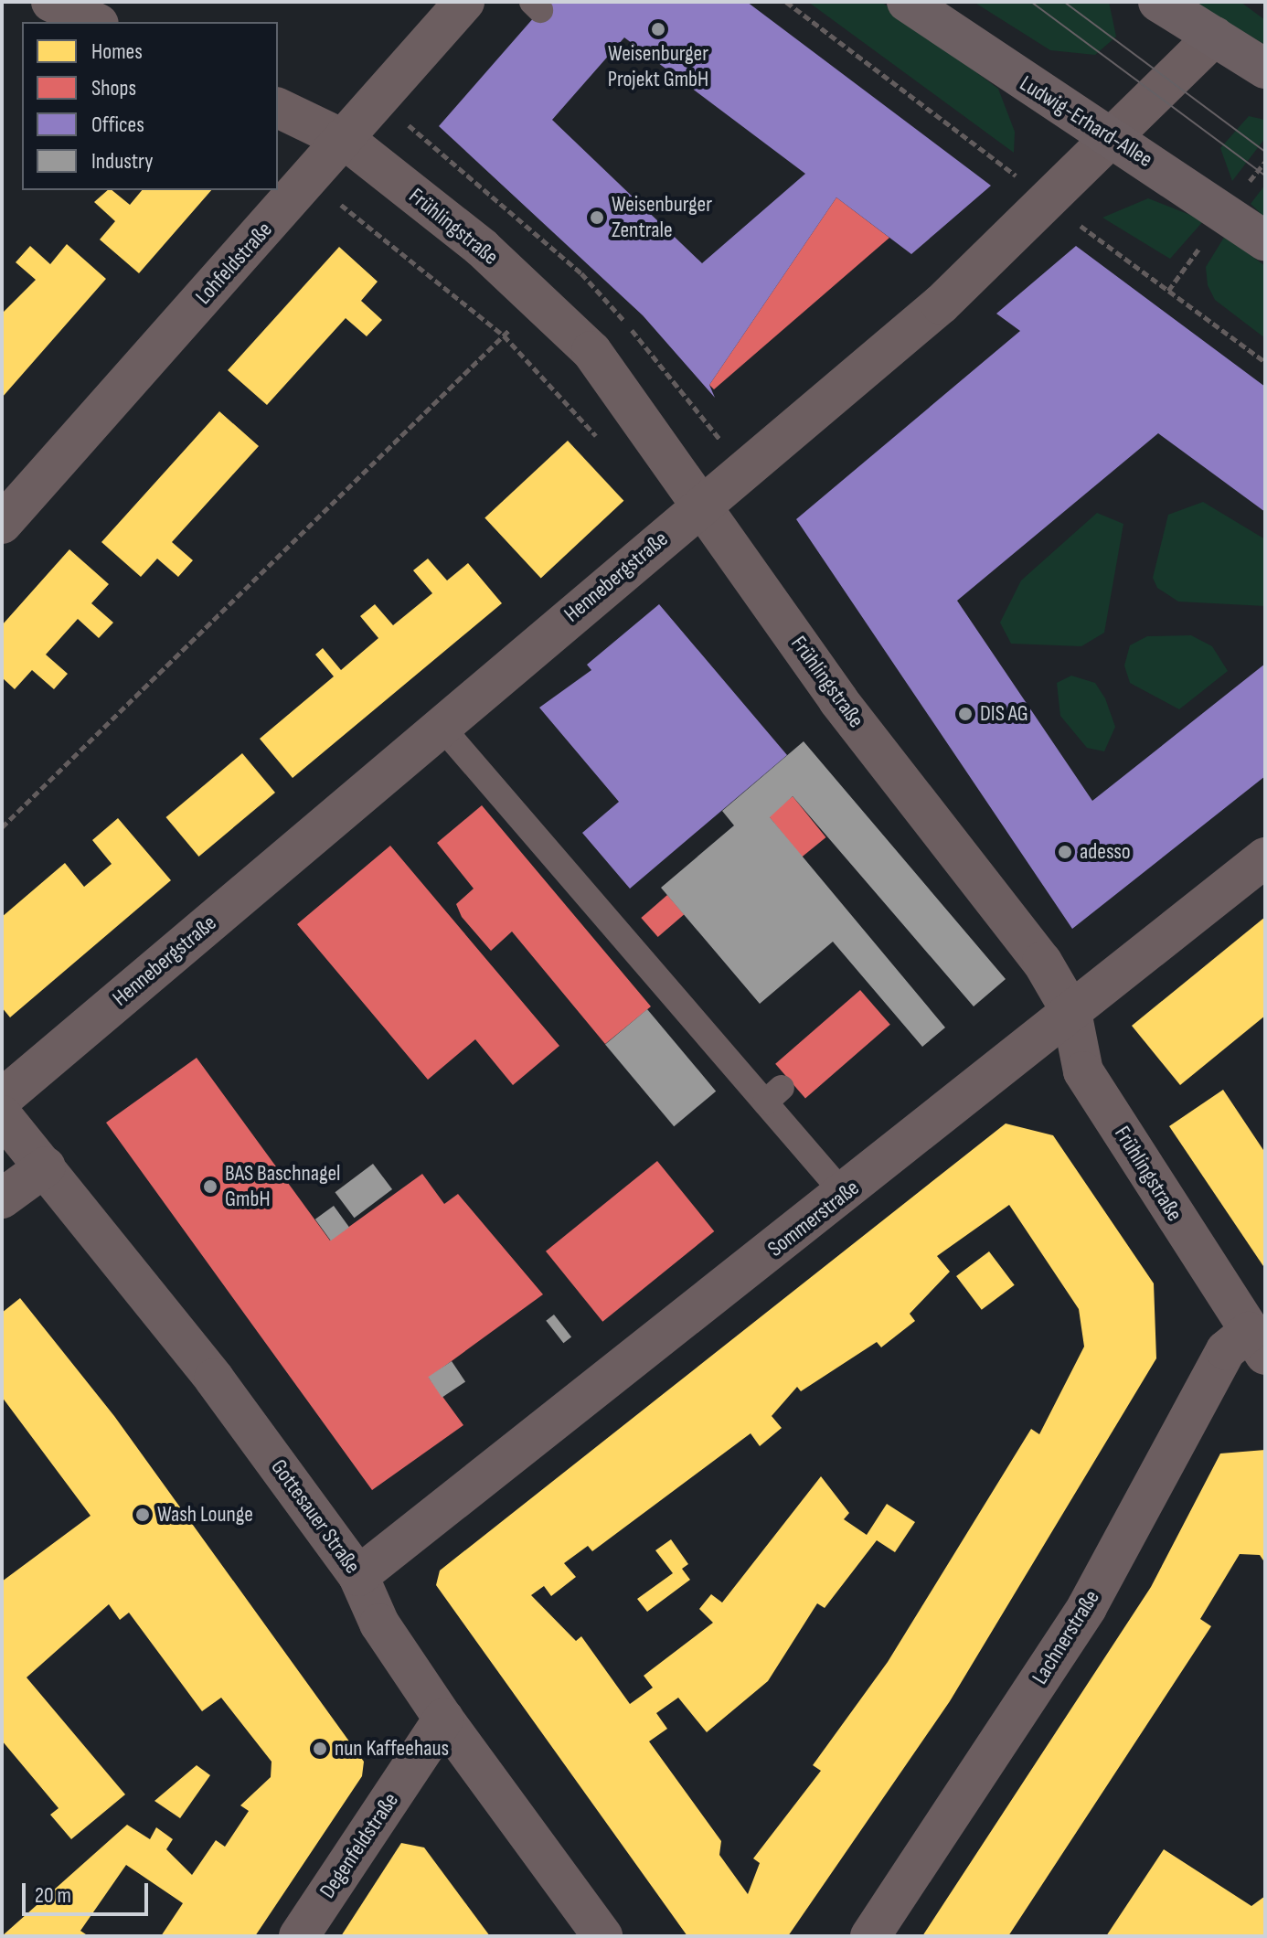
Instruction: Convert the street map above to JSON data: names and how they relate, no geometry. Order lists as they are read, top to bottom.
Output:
{
  "streets": {
    "main road": ["Ludwig-Erhard-Allee"],
    "street": [
      "Frühlingstraße",
      "Lohfeldstraße",
      "Hennebergstraße",
      "Sommerstraße",
      "Gottesauer Straße",
      "Lachnerstraße",
      "Degenfeldstraße"
    ]
  },
  "crossings": [
    ["Ludwig-Erhard-Allee", "Hennebergstraße"],
    ["Frühlingstraße", "Lohfeldstraße"],
    ["Frühlingstraße", "Hennebergstraße"],
    ["Frühlingstraße", "Sommerstraße"],
    ["Frühlingstraße", "Lachnerstraße"],
    ["Sommerstraße", "Gottesauer Straße"],
    ["Gottesauer Straße", "Degenfeldstraße"]
  ],
  "places": [
    "Weisenburger Projekt GmbH",
    "Weisenburger Zentrale",
    "DIS AG",
    "adesso",
    "BAS Baschnagel GmbH",
    "Wash Lounge",
    "nun Kaffeehaus"
  ],
  "legend": [
    "Homes",
    "Shops",
    "Offices",
    "Industry"
  ],
  "scale_bar": "20 m"
}
